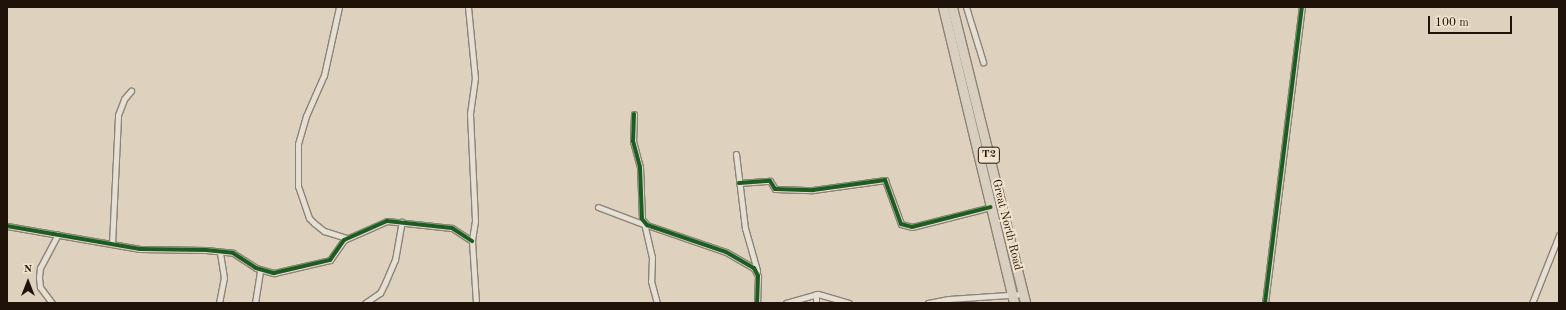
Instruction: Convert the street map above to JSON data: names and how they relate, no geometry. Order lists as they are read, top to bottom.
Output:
{
  "streets": {
    "highway": ["T2", "Great North Road"]
  },
  "scale_bar": "100 m",
  "north": "top"
}
